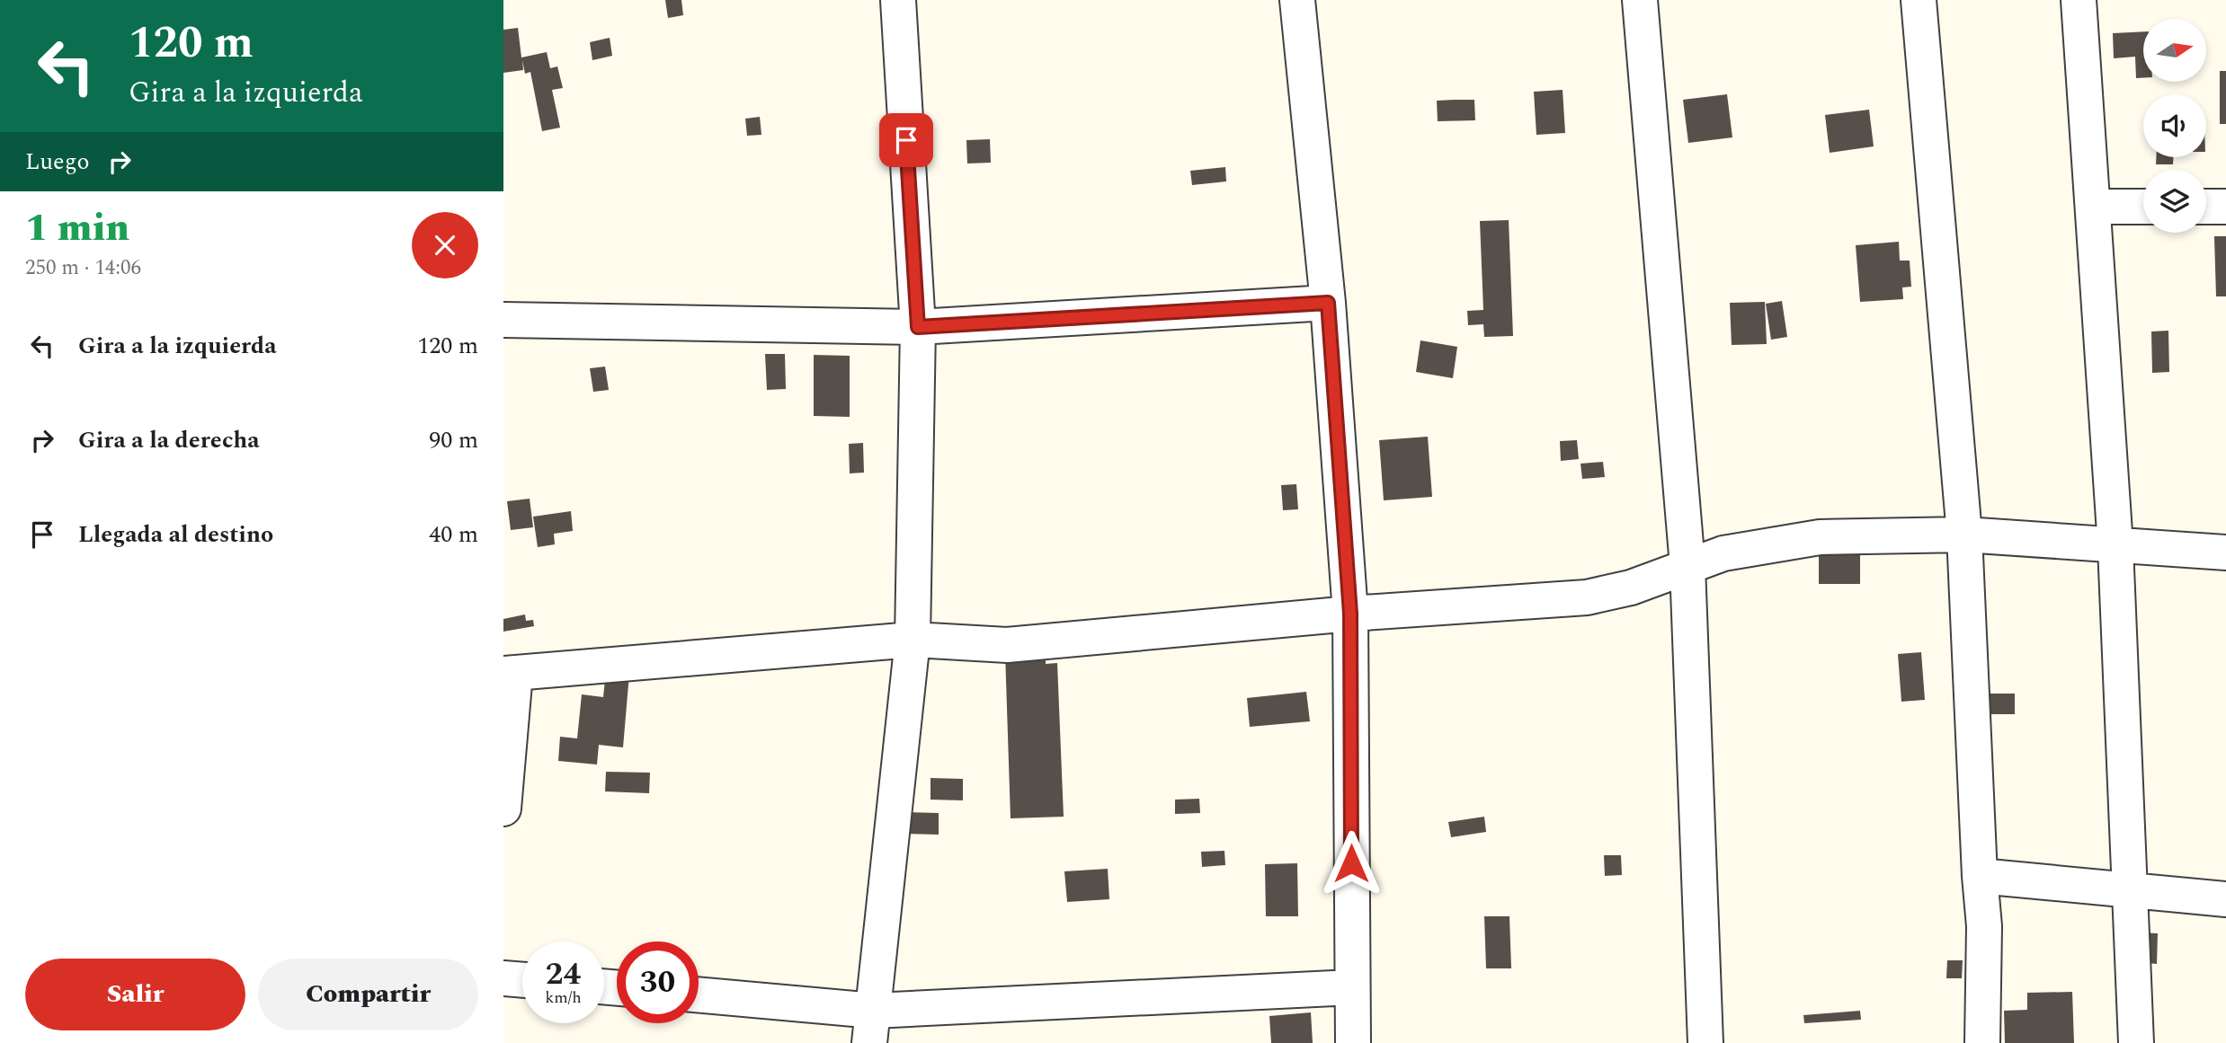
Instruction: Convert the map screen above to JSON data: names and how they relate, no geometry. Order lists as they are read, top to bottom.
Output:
{
  "north": "right",
  "page": {
    "turn": ["120 m", "Gira a la izquierda"],
    "then": "Luego",
    "heading": ["1 min", "250 m · 14:06"],
    "list": [
      {
        "name": "Gira a la izquierda",
        "value": "120 m"
      },
      {
        "name": "Gira a la derecha",
        "value": "90 m"
      },
      {
        "name": "Llegada al destino",
        "value": "40 m"
      }
    ],
    "speed": "24 km/h",
    "limit": "30",
    "buttons": ["Salir", "Compartir"]
  }
}
